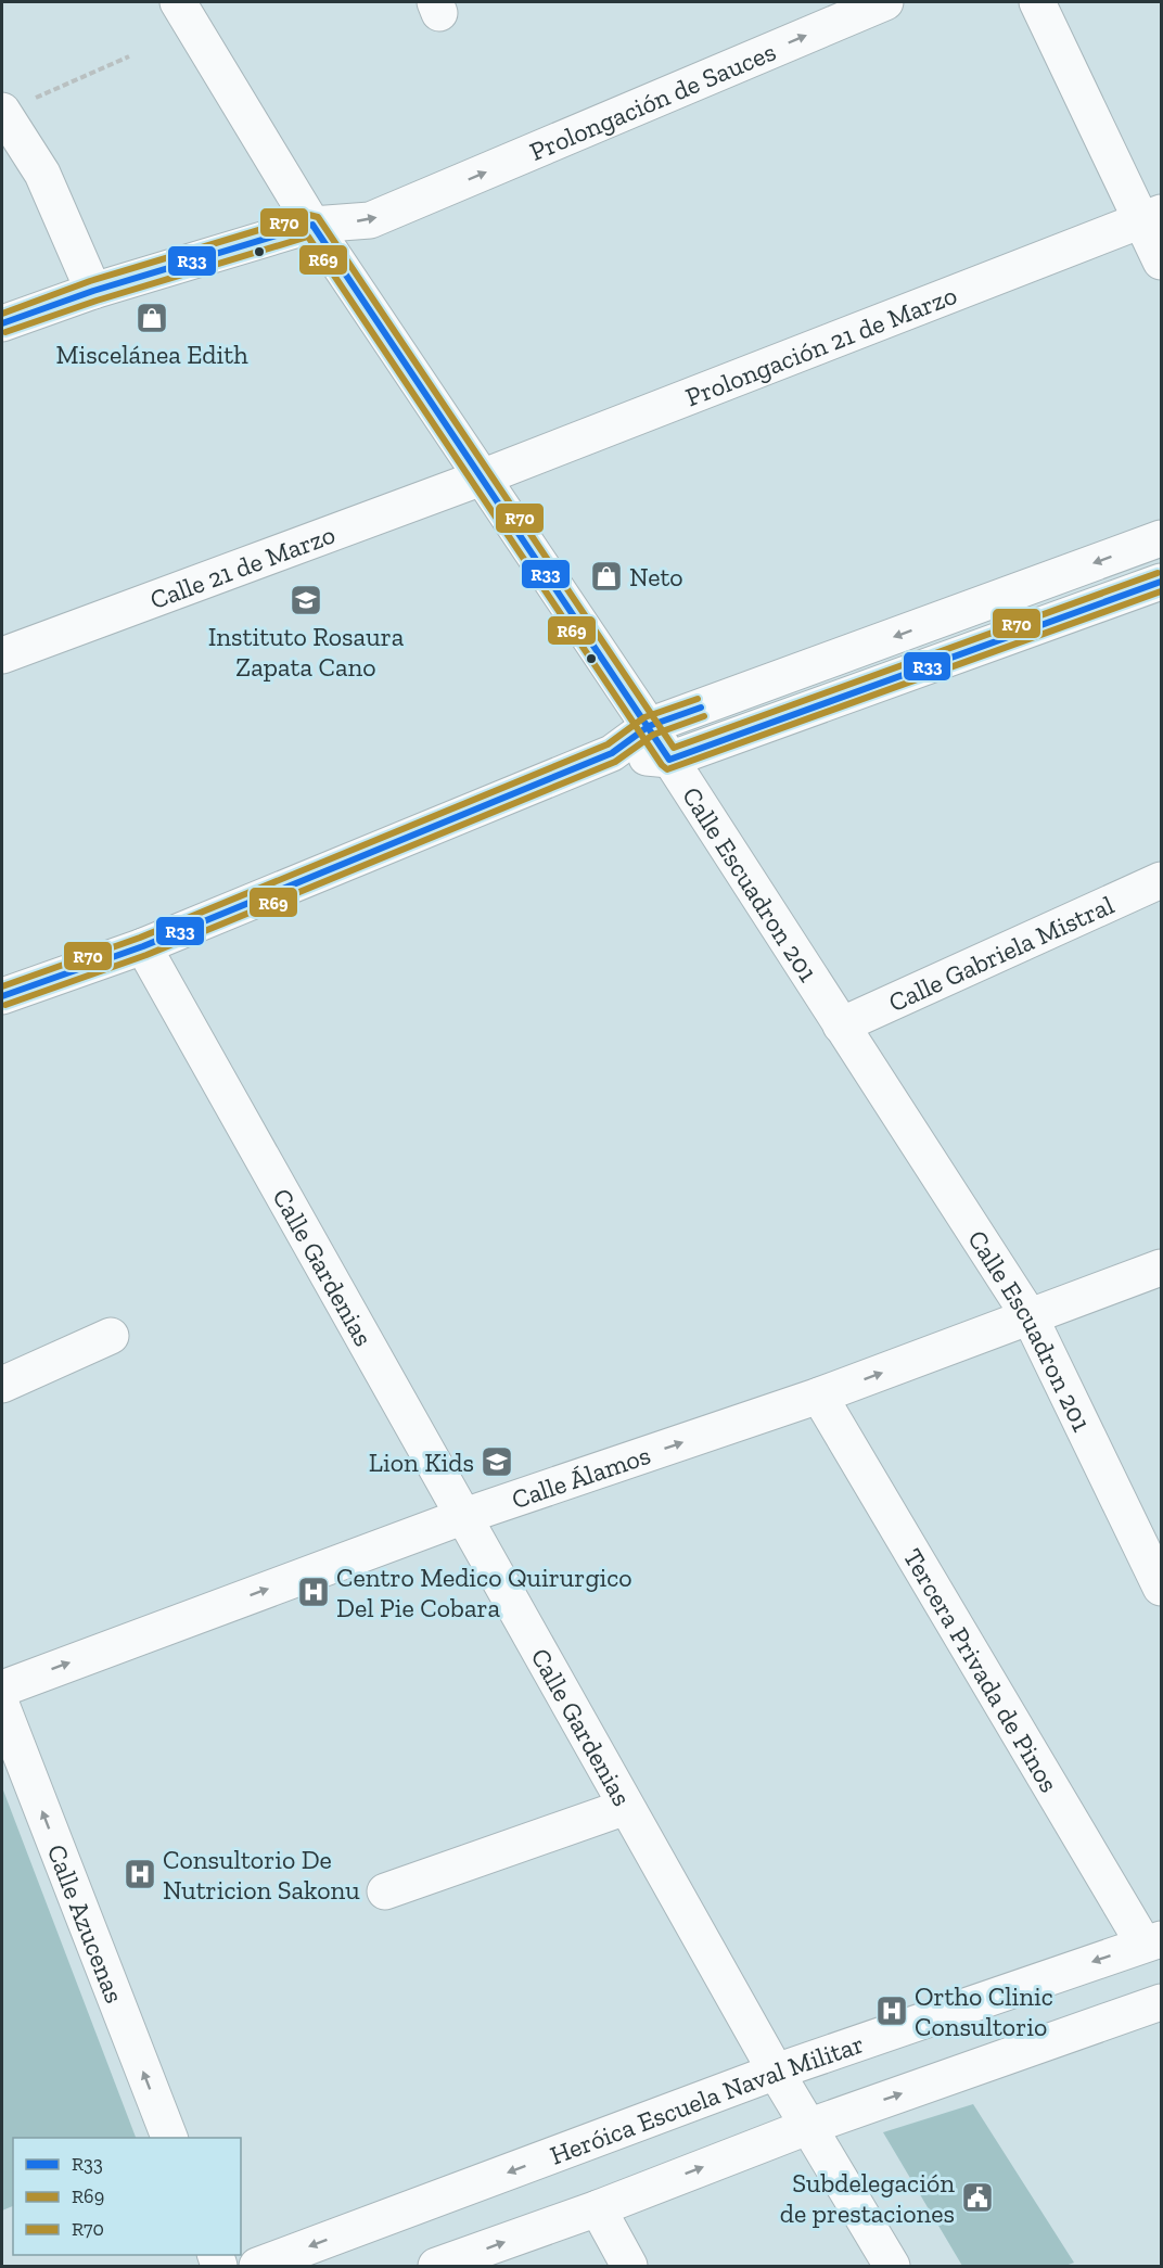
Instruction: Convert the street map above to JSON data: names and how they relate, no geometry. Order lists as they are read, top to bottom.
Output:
{
  "streets": {
    "street": [
      "Prolongación de Sauces",
      "Prolongación 21 de Marzo",
      "Calle 21 de Marzo",
      "Calle Escuadron 201",
      "Calle Gabriela Mistral",
      "Calle Gardenias",
      "Calle Álamos",
      "Tercera Privada de Pinos",
      "Calle Azucenas",
      "Heróica Escuela Naval Militar"
    ]
  },
  "crossings": [
    ["Prolongación de Sauces", "Calle Escuadron 201"],
    ["Prolongación 21 de Marzo", "Calle 21 de Marzo"],
    ["Prolongación 21 de Marzo", "Calle Escuadron 201"],
    ["Calle 21 de Marzo", "Calle Escuadron 201"],
    ["Calle Escuadron 201", "Calle Gabriela Mistral"],
    ["Calle Escuadron 201", "Calle Álamos"],
    ["Calle Gardenias", "Calle Álamos"],
    ["Calle Gardenias", "Heróica Escuela Naval Militar"],
    ["Calle Álamos", "Tercera Privada de Pinos"],
    ["Tercera Privada de Pinos", "Heróica Escuela Naval Militar"]
  ],
  "one_way": ["Prolongación de Sauces", "Calle Álamos", "Calle Azucenas"],
  "places": {
    "shop": ["Miscelánea Edith", "Neto"],
    "school or university": ["Instituto Rosaura Zapata Cano", "Lion Kids"],
    "hospital": ["Centro Medico Quirurgico Del Pie Cobara", "Consultorio De Nutricion Sakonu", "Ortho Clinic Consultorio"],
    "public building": ["Subdelegación de prestaciones"]
  },
  "lines": ["transit line R70", "transit line R33", "transit line R69"],
  "legend": ["R33", "R69", "R70"]
}
